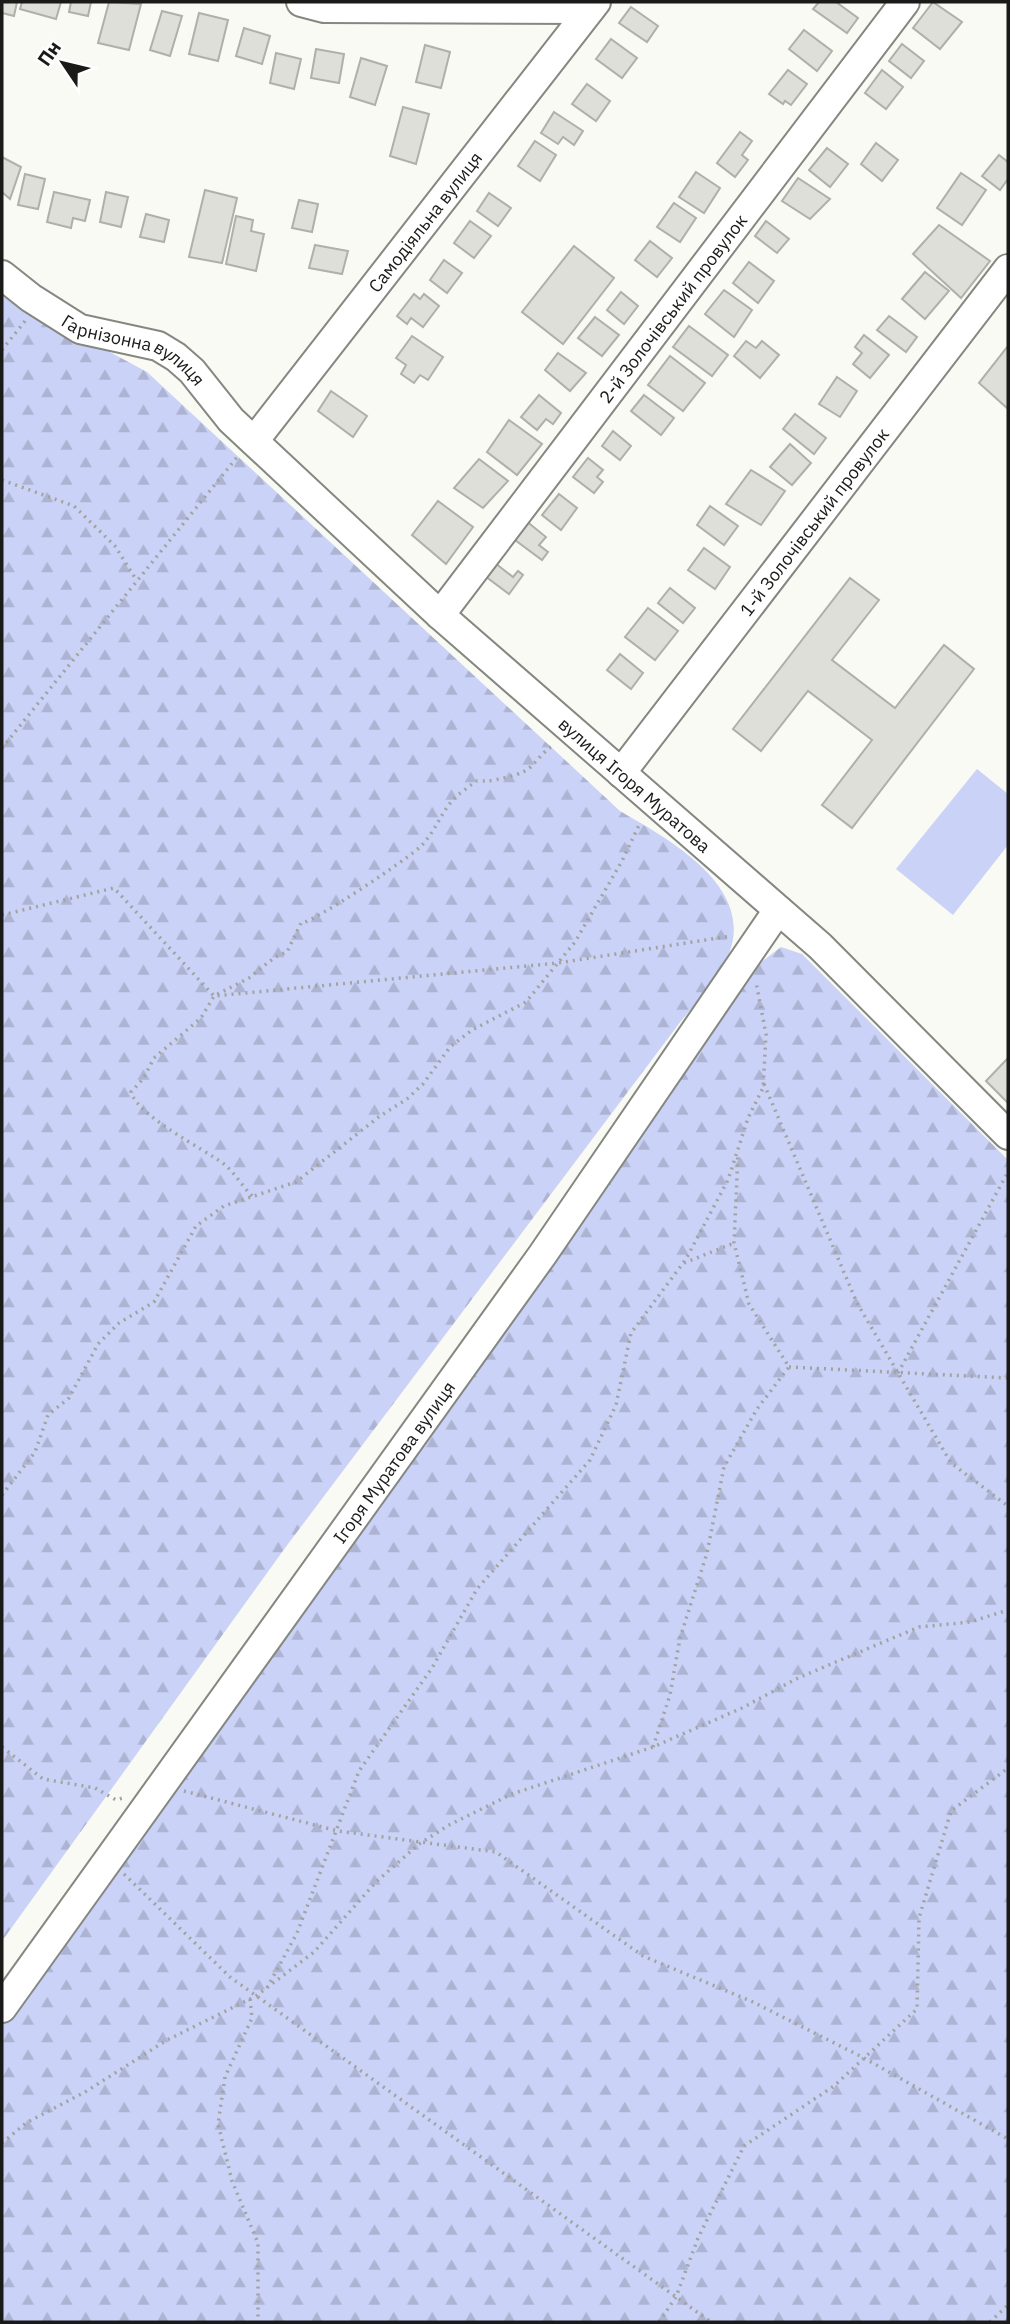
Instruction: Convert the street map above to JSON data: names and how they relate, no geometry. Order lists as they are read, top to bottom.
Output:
{
  "streets": {
    "street": [
      "Самодіяльна вулиця",
      "2-й Золочівський провулок",
      "Гарнізонна вулиця",
      "1-й Золочівський провулок",
      "вулиця Ігоря Муратова",
      "Ігоря Муратова вулиця"
    ]
  },
  "crossings": [
    ["Самодіяльна вулиця", "Гарнізонна вулиця"],
    ["Самодіяльна вулиця", "вулиця Ігоря Муратова"],
    ["2-й Золочівський провулок", "вулиця Ігоря Муратова"],
    ["Гарнізонна вулиця", "вулиця Ігоря Муратова"],
    ["1-й Золочівський провулок", "вулиця Ігоря Муратова"],
    ["вулиця Ігоря Муратова", "Ігоря Муратова вулиця"]
  ],
  "north": "top left"
}
